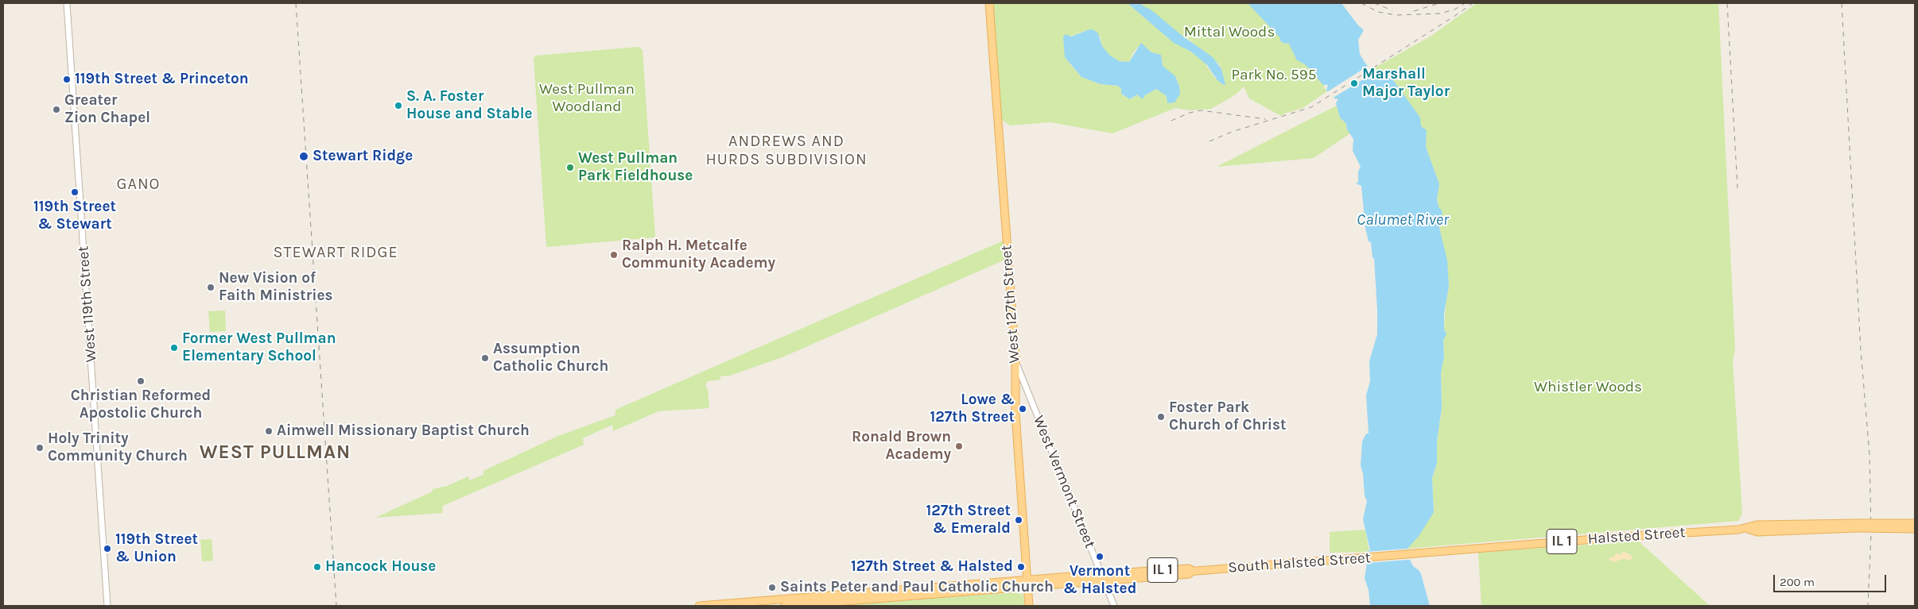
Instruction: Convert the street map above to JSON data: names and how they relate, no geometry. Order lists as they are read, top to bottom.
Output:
{
  "streets": {
    "main road": [
      "West 127th Street",
      "Halsted Street",
      "IL 1",
      "South Halsted Street"
    ],
    "street": ["West 119th Street", "West Vermont Street"]
  },
  "crossings": [
    ["West 127th Street", "West Vermont Street"],
    ["West 127th Street", "South Halsted Street"],
    ["West Vermont Street", "South Halsted Street"],
    ["Halsted Street", "South Halsted Street"]
  ],
  "districts": [
    "ANDREWS AND HURDS SUBDIVISION",
    "GANO",
    "STEWART RIDGE",
    "WEST PULLMAN"
  ],
  "water": ["Calumet River"],
  "parks": [
    "Mittal Woods",
    "Park No. 595",
    "West Pullman Woodland",
    "Whistler Woods"
  ],
  "places": [
    "119th Street & Princeton",
    "Marshall Major Taylor",
    "S. A. Foster House and Stable",
    "Greater Zion Chapel",
    "Stewart Ridge",
    "West Pullman Park Fieldhouse",
    "119th Street & Stewart",
    "Ralph H. Metcalfe Community Academy",
    "New Vision of Faith Ministries",
    "Former West Pullman Elementary School",
    "Assumption Catholic Church",
    "Christian Reformed Apostolic Church",
    "Lowe & 127th Street",
    "Foster Park Church of Christ",
    "Aimwell Missionary Baptist Church",
    "Ronald Brown Academy",
    "Holy Trinity Community Church",
    "127th Street & Emerald",
    "119th Street & Union",
    "Vermont & Halsted",
    "Hancock House",
    "127th Street & Halsted",
    "Saints Peter and Paul Catholic Church"
  ],
  "scale_bar": "200 m"
}
